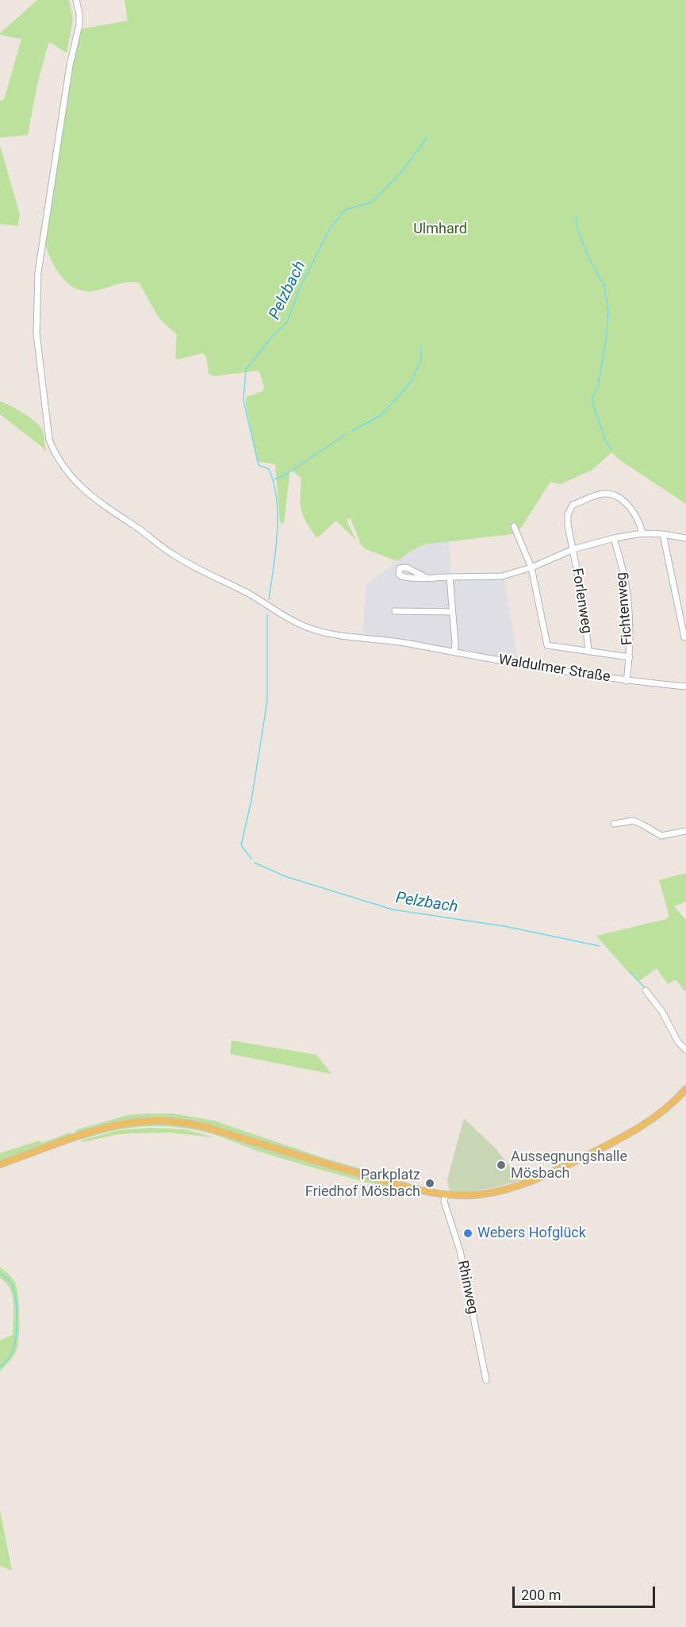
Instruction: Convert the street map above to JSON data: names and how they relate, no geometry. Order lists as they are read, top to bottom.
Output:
{
  "streets": {
    "street": [
      "Forlenweg",
      "Fichtenweg",
      "Waldulmer Straße",
      "Rhinweg"
    ]
  },
  "crossings": [
    ["Fichtenweg", "Waldulmer Straße"]
  ],
  "water": ["Pelzbach"],
  "parks": ["Ulmhard"],
  "places": ["Aussegnungshalle Mösbach", "Parkplatz Friedhof Mösbach", "Webers Hofglück"],
  "scale_bar": "200 m"
}
